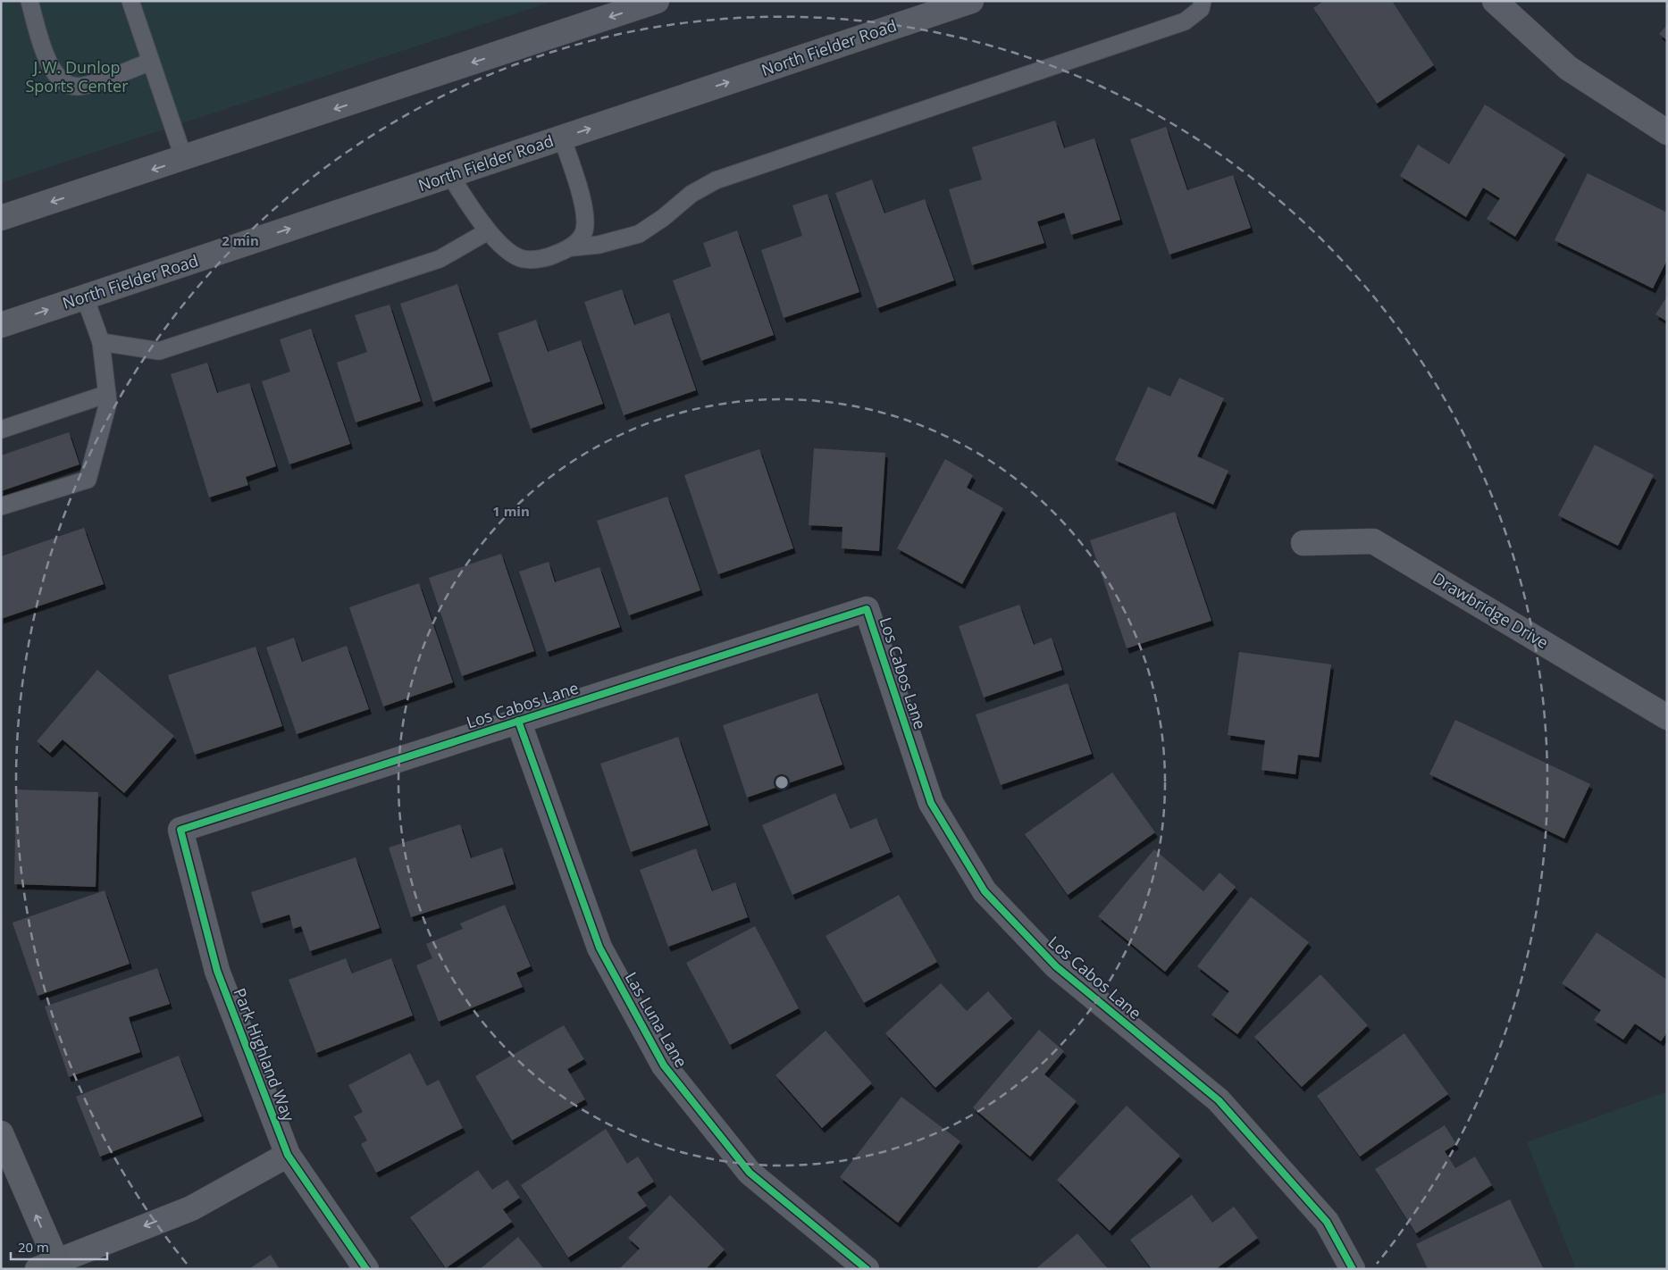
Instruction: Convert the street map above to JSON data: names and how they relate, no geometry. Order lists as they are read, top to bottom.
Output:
{
  "streets": {
    "main road": ["North Fielder Road"],
    "street": [
      "Drawbridge Drive",
      "Los Cabos Lane",
      "Las Luna Lane",
      "Park Highland Way"
    ]
  },
  "crossings": [
    ["Los Cabos Lane", "Las Luna Lane"],
    ["Los Cabos Lane", "Park Highland Way"]
  ],
  "parks": ["J.W. Dunlop Sports Center"],
  "scale_bar": "20 m",
  "rings": ["2 min", "1 min"]
}
